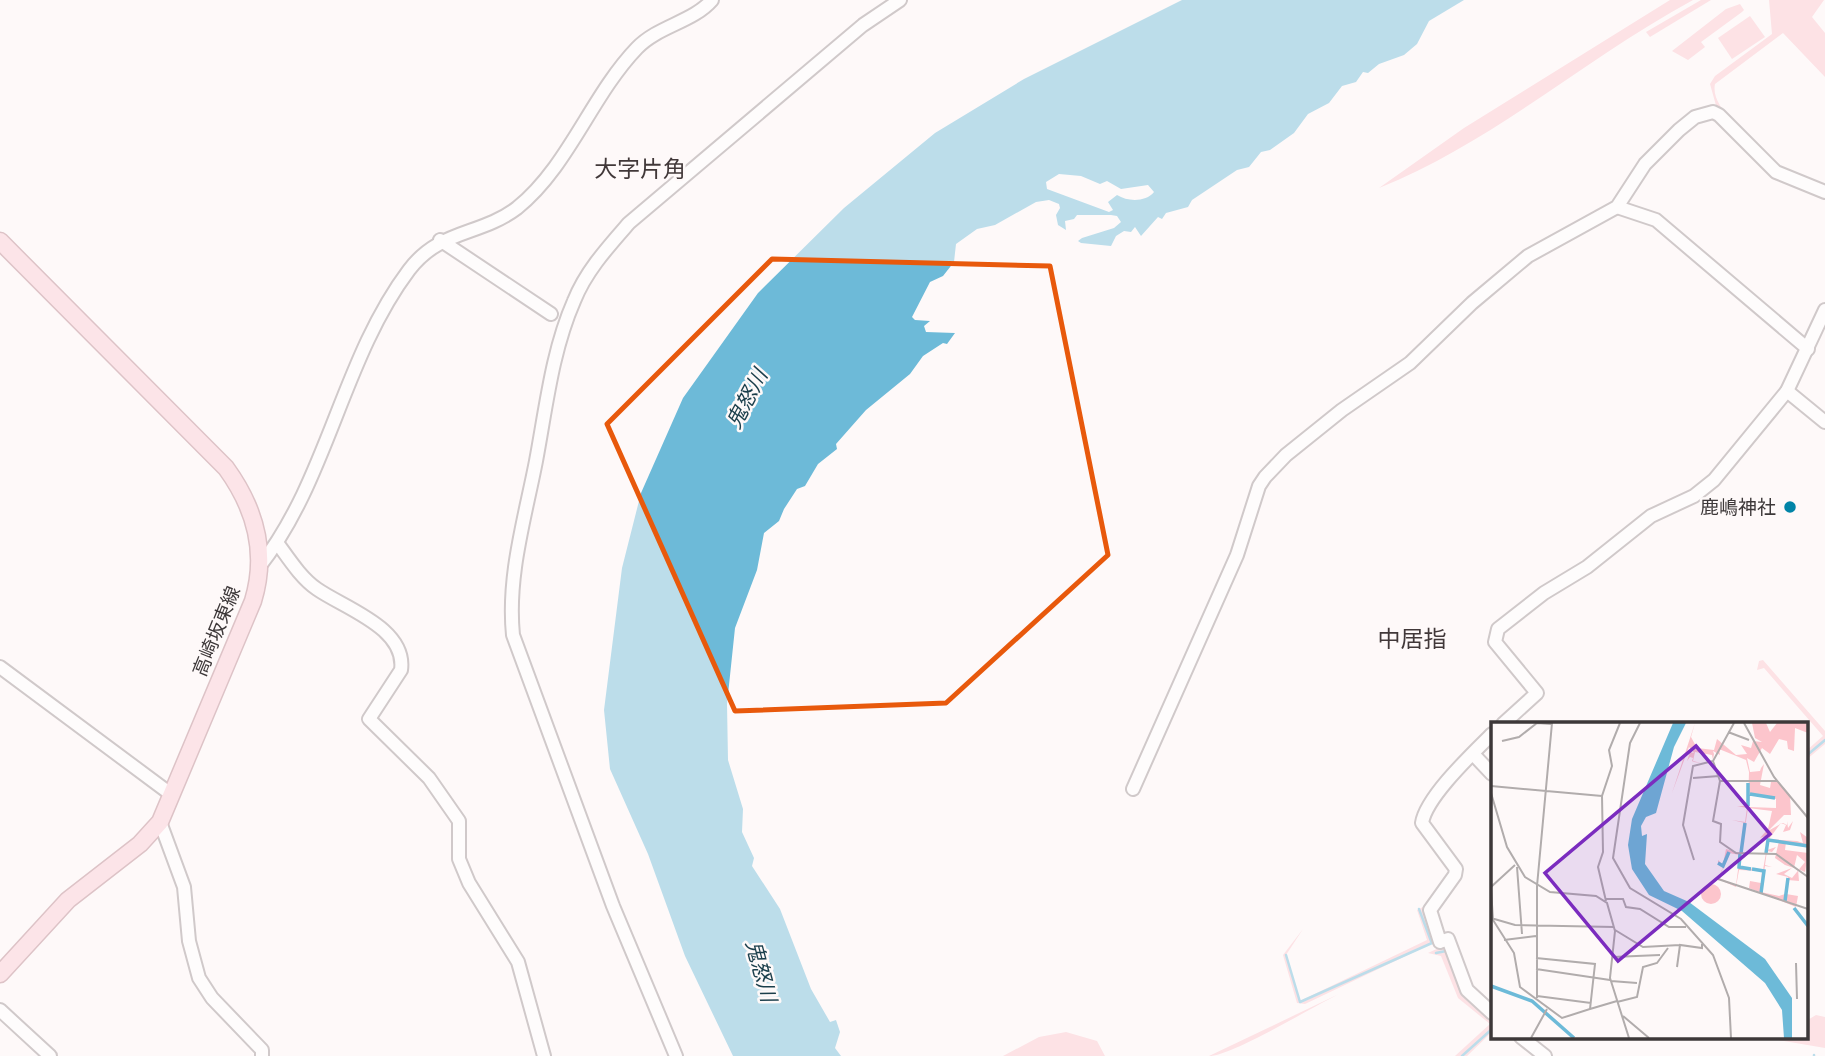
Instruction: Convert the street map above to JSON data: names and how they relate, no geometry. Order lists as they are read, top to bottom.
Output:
{
  "streets": {
    "main road": ["高崎坂東線"]
  },
  "districts": ["大字片角", "中居指"],
  "water": ["鬼怒川"],
  "places": ["鹿嶋神社"]
}
